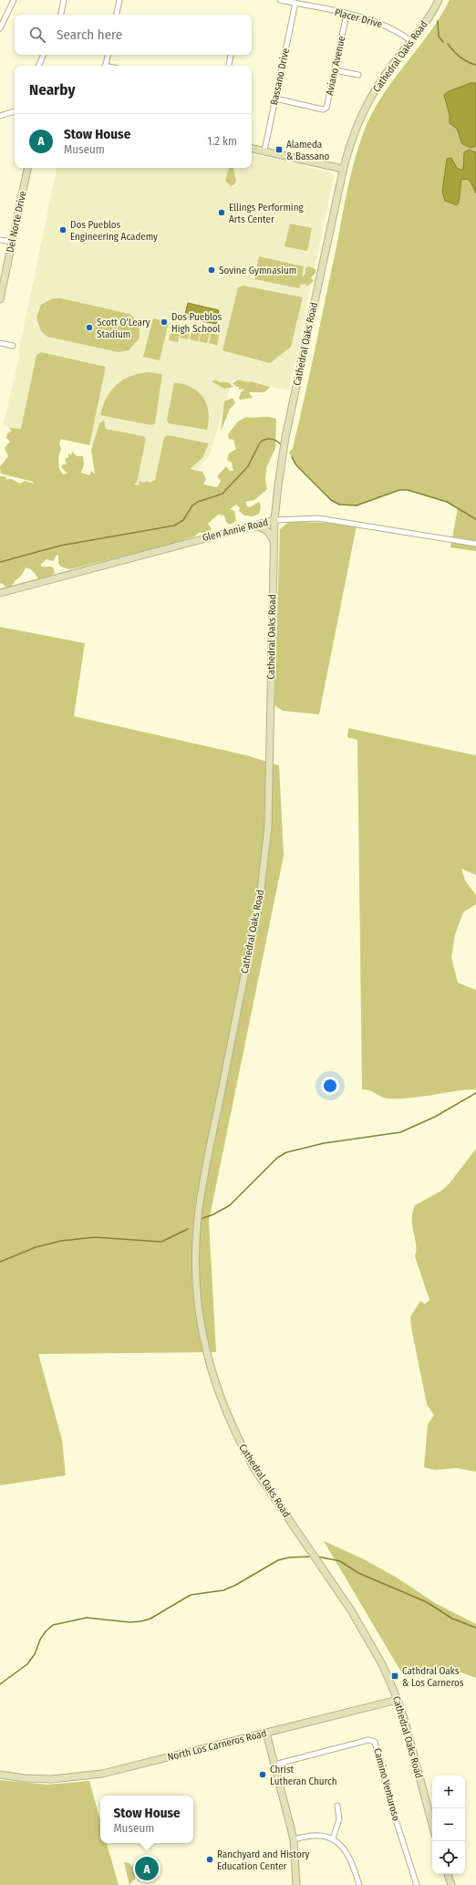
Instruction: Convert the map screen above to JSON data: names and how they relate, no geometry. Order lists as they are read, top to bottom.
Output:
{
  "streets": {
    "main road": [
      "Cathedral Oaks Road",
      "Del Norte Drive",
      "Glen Annie Road",
      "North Los Carneros Road"
    ],
    "street": [
      "Placer Drive",
      "Aviano Avenue",
      "Bassano Drive",
      "Camino Venturoso"
    ]
  },
  "crossings": [
    ["Placer Drive", "Cathedral Oaks Road"],
    ["Placer Drive", "Aviano Avenue"],
    ["Placer Drive", "Bassano Drive"],
    ["Cathedral Oaks Road", "Glen Annie Road"],
    ["Cathedral Oaks Road", "North Los Carneros Road"],
    ["Aviano Avenue", "Bassano Drive"]
  ],
  "places": {
    "transit": ["Alameda & Bassano", "Cathdral Oaks & Los Carneros"],
    "other": [
      "Ellings Performing Arts Center",
      "Dos Pueblos Engineering Academy",
      "Sovine Gymnasium",
      "Dos Pueblos High School",
      "Scott O'Leary Stadium",
      "Christ Lutheran Church",
      "Ranchyard and History Education Center"
    ]
  },
  "page": {
    "search": "Search here",
    "heading": "Nearby",
    "list": [
      {
        "mark": "A",
        "name": "Stow House",
        "note": "Museum",
        "value": "1.2 km"
      }
    ],
    "map_buttons": ["+", "−"],
    "popup": ["Stow House", "Museum"],
    "pins": "A"
  }
}
